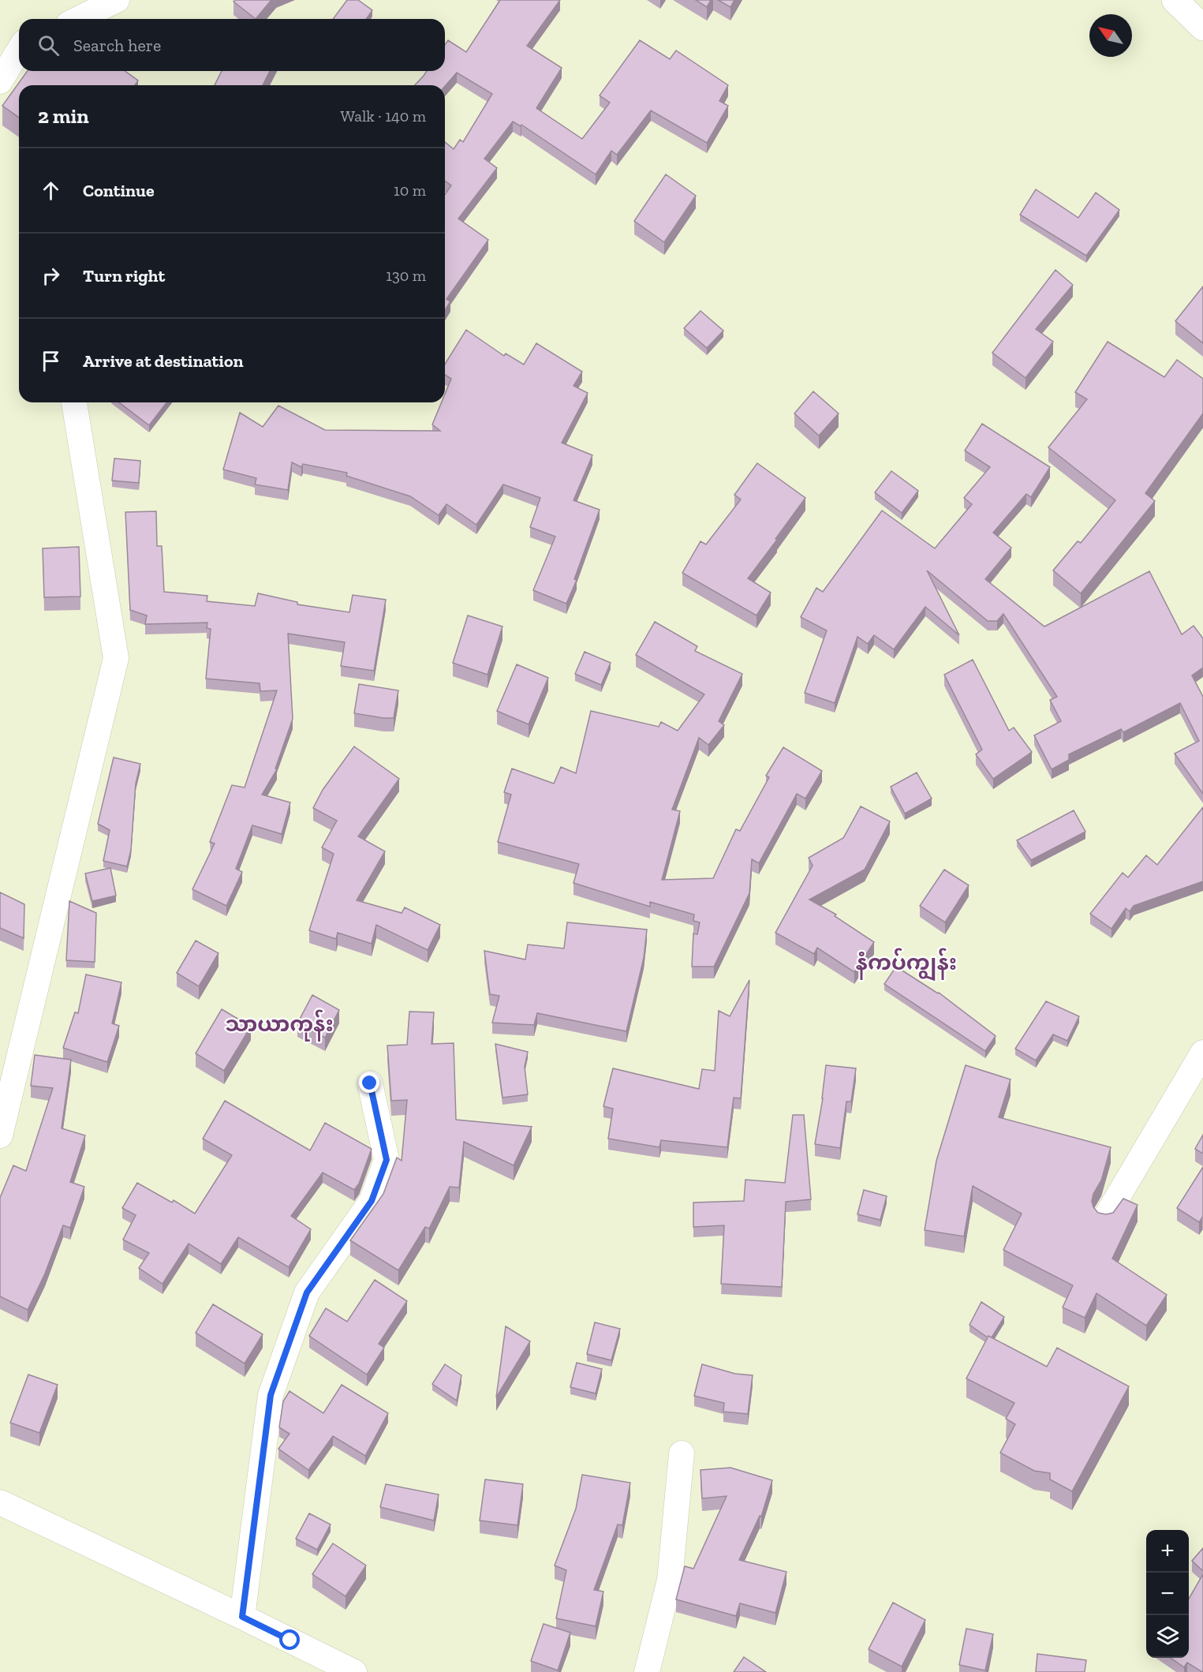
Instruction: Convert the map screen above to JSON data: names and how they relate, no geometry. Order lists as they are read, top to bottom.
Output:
{
  "districts": ["နံကပ်ကျွန်း", "သာယာကုန်း"],
  "north": "top left",
  "page": {
    "search": "Search here",
    "heading": ["2 min", "Walk · 140 m"],
    "list": [
      ["Continue", "10 m"],
      ["Turn right", "130 m"],
      "Arrive at destination"
    ],
    "map_buttons": ["+", "−"]
  }
}
